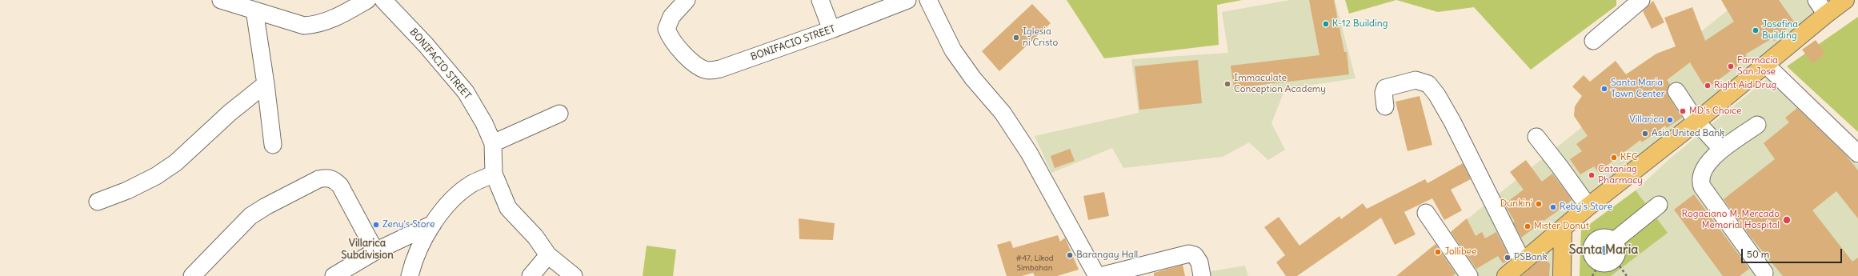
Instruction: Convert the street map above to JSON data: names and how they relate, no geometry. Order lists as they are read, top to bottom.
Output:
{
  "streets": {
    "street": ["BONIFACIO STREET"]
  },
  "districts": ["Villarica Subdivision", "Santa Maria"],
  "places": [
    "K-12 Building",
    "Josefina Building",
    "Iglesia ni Cristo",
    "Farmacia San Jose",
    "Immaculate Conception Academy",
    "Right Aid Drug",
    "Santa Maria Town Center",
    "MD's Choice",
    "Villarica",
    "Asia United Bank",
    "KFC",
    "Cataniag Pharmacy",
    "Dunkin'",
    "Reby's Store",
    "Rogaciano M. Mercado Memorial Hospital",
    "Zeny's Store",
    "Mister Donut",
    "Jollibee",
    "Barangay Hall",
    "PSBank"
  ],
  "house_numbers": ["#47, Likod Simbahan"],
  "scale_bar": "50 m"
}
